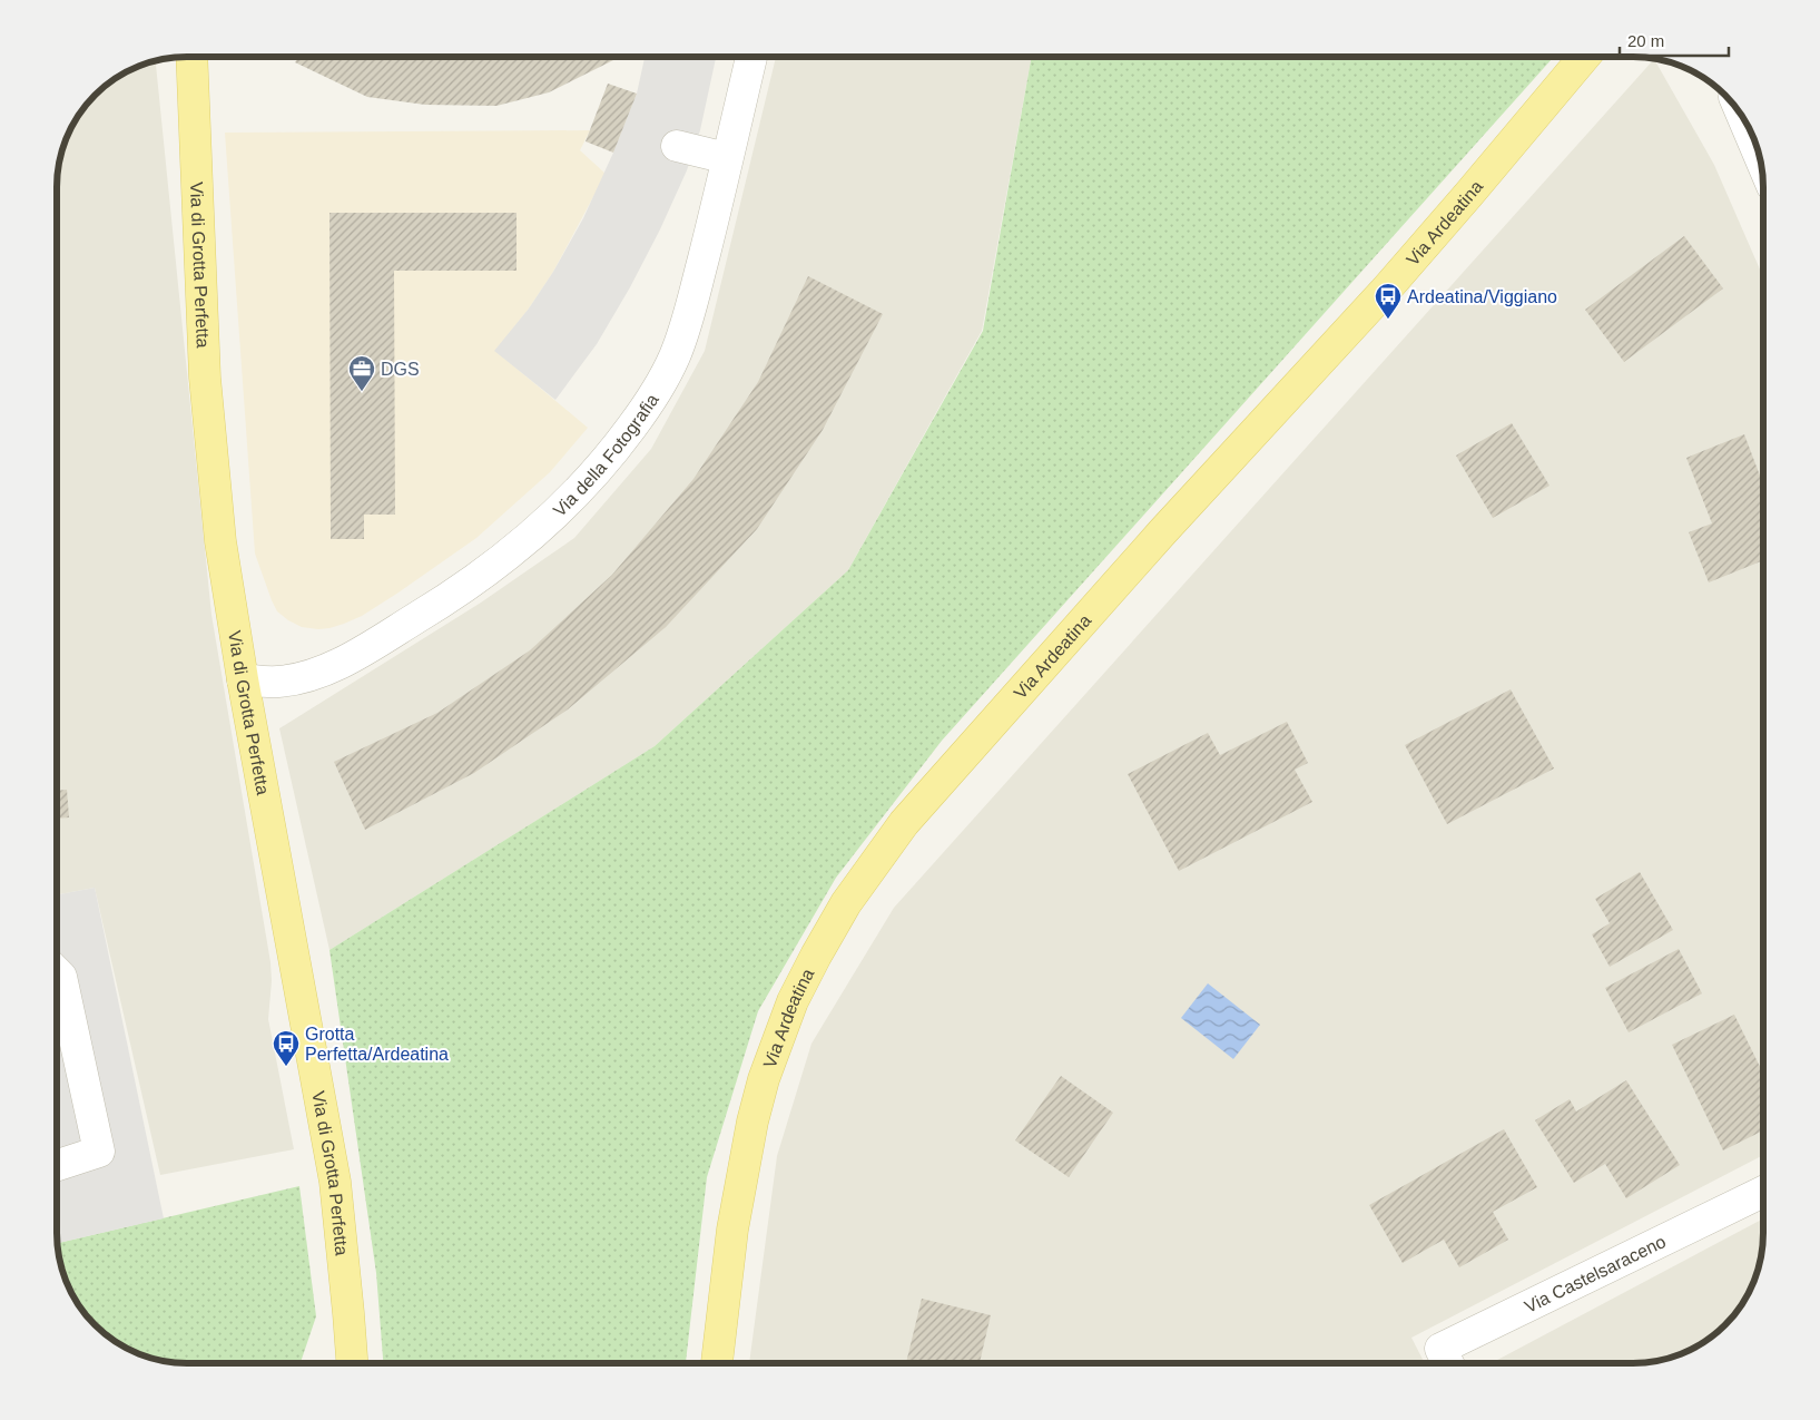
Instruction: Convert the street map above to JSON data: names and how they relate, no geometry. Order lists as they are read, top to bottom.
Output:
{
  "streets": {
    "main road": ["Via Ardeatina", "Via di Grotta Perfetta"],
    "street": ["Via della Fotografia", "Via Castelsaraceno"]
  },
  "crossings": [
    ["Via di Grotta Perfetta", "Via della Fotografia"]
  ],
  "places": {
    "bus stop": ["Ardeatina/Viggiano", "Grotta Perfetta/Ardeatina"],
    "office": ["DGS"]
  },
  "scale_bar": "20 m"
}
